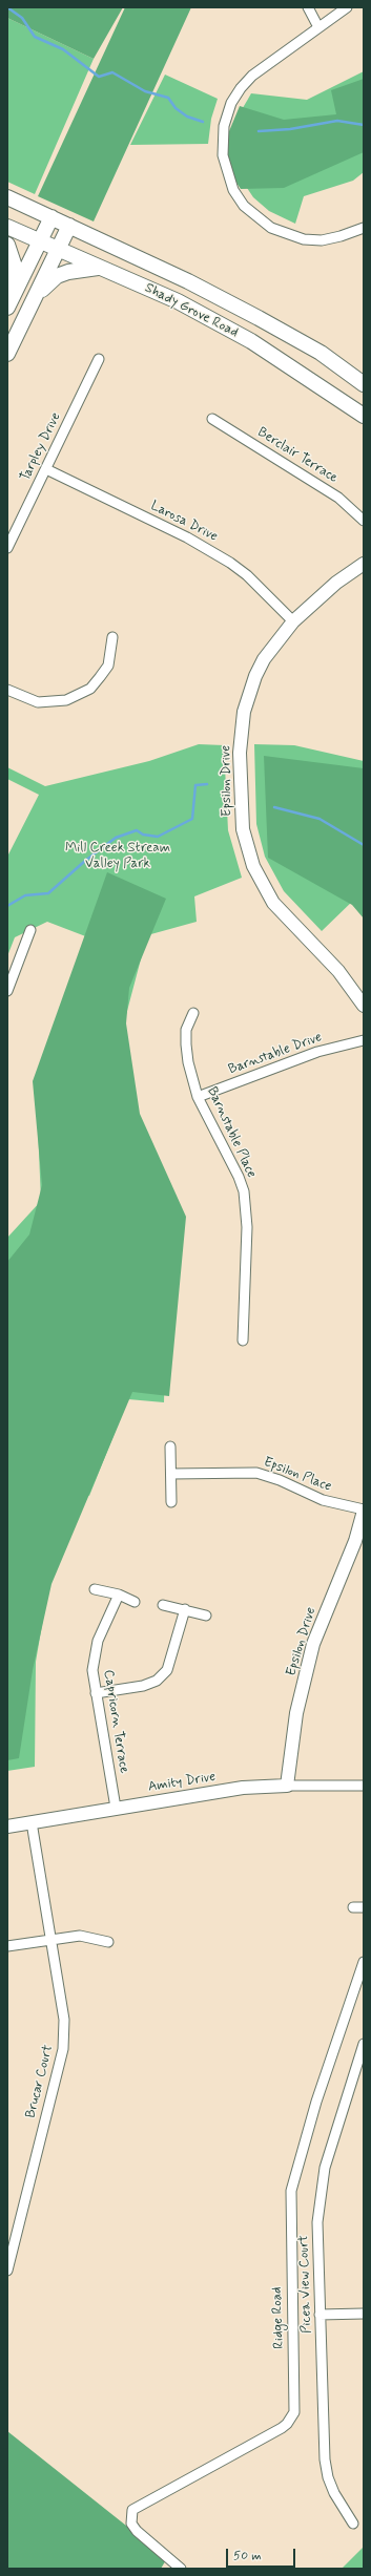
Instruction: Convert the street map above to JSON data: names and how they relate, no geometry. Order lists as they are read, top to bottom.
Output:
{
  "streets": {
    "main road": ["Shady Grove Road"],
    "street": [
      "Tarpley Drive",
      "Berclair Terrace",
      "Larosa Drive",
      "Epsilon Drive",
      "Barnstable Drive",
      "Barnstable Place",
      "Epsilon Place",
      "Capricorn Terrace",
      "Amity Drive",
      "Brucar Court",
      "Picea View Court",
      "Ridge Road"
    ]
  },
  "crossings": [
    ["Tarpley Drive", "Larosa Drive"],
    ["Larosa Drive", "Epsilon Drive"],
    ["Epsilon Drive", "Epsilon Place"],
    ["Epsilon Drive", "Amity Drive"],
    ["Barnstable Drive", "Barnstable Place"],
    ["Capricorn Terrace", "Amity Drive"],
    ["Amity Drive", "Brucar Court"]
  ],
  "parks": ["Mill Creek Stream Valley Park"],
  "scale_bar": "50 m"
}
